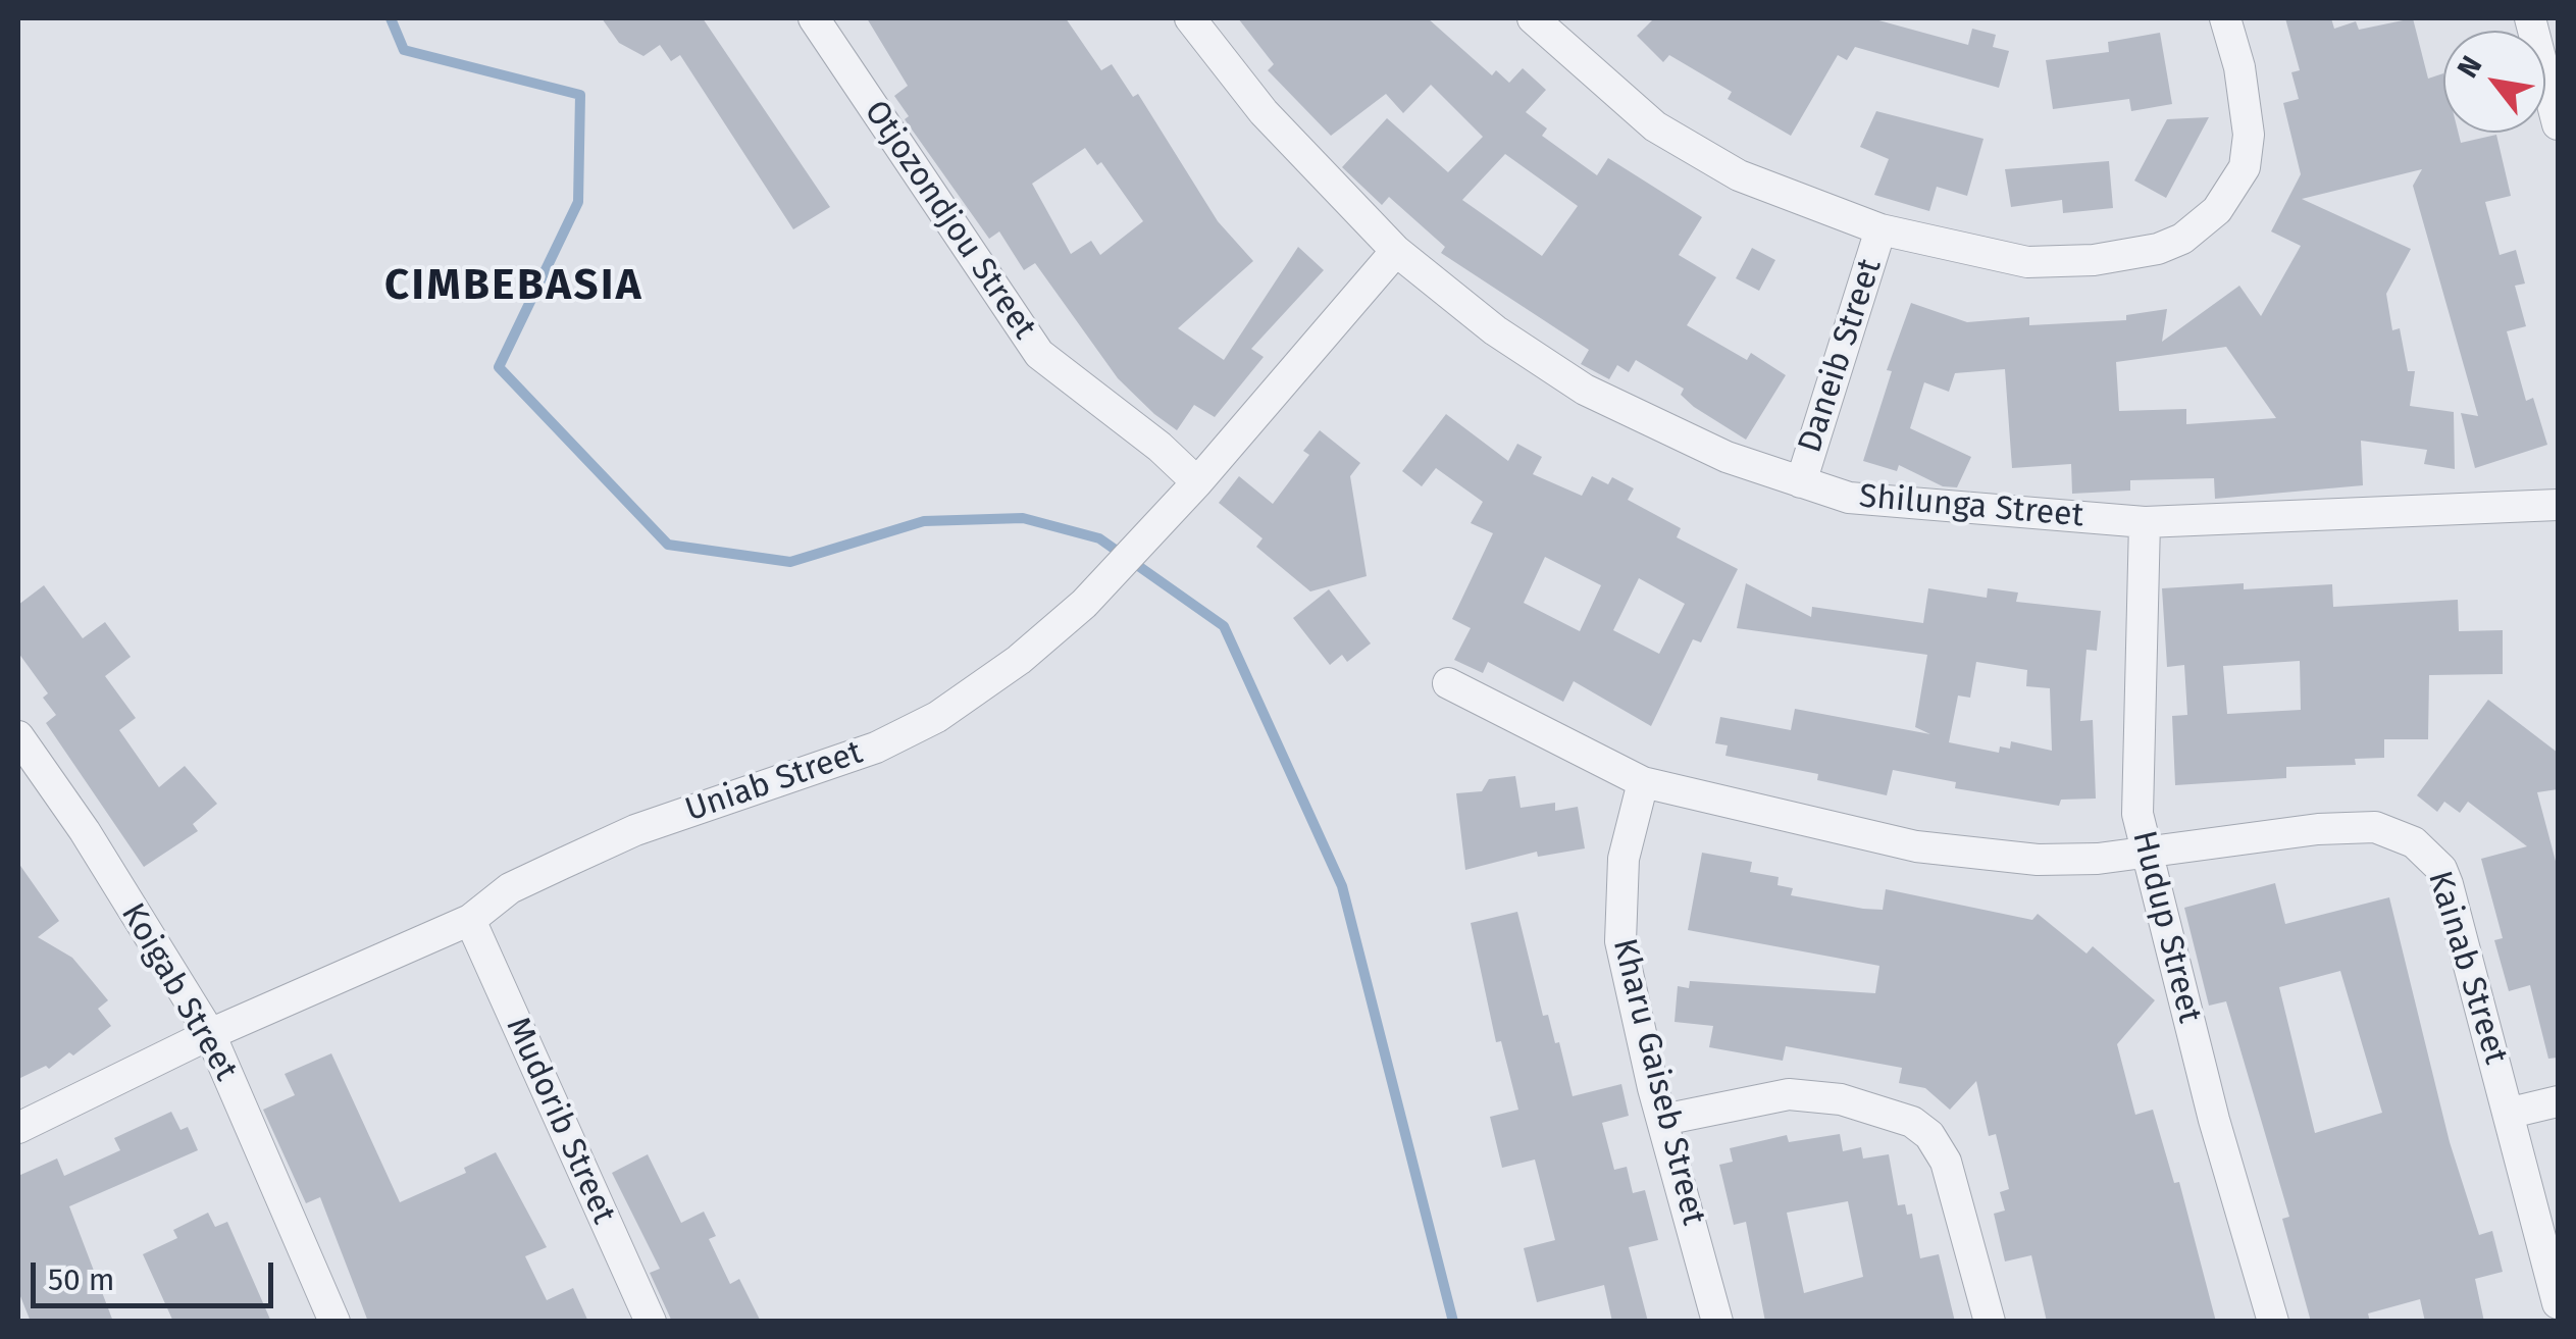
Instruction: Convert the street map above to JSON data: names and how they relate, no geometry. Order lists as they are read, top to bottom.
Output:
{
  "streets": {
    "street": [
      "Otjozondjou Street",
      "Daneib Street",
      "Shilunga Street",
      "Uniab Street",
      "Hudup Street",
      "Kainab Street",
      "Koigab Street",
      "Kharu Gaiseb Street",
      "Mudorib Street"
    ]
  },
  "crossings": [
    ["Otjozondjou Street", "Uniab Street"],
    ["Daneib Street", "Shilunga Street"],
    ["Shilunga Street", "Uniab Street"],
    ["Shilunga Street", "Hudup Street"],
    ["Uniab Street", "Koigab Street"],
    ["Uniab Street", "Mudorib Street"],
    ["Hudup Street", "Kainab Street"],
    ["Kainab Street", "Kharu Gaiseb Street"]
  ],
  "districts": ["CIMBEBASIA"],
  "scale_bar": "50 m",
  "north": "top left"
}
